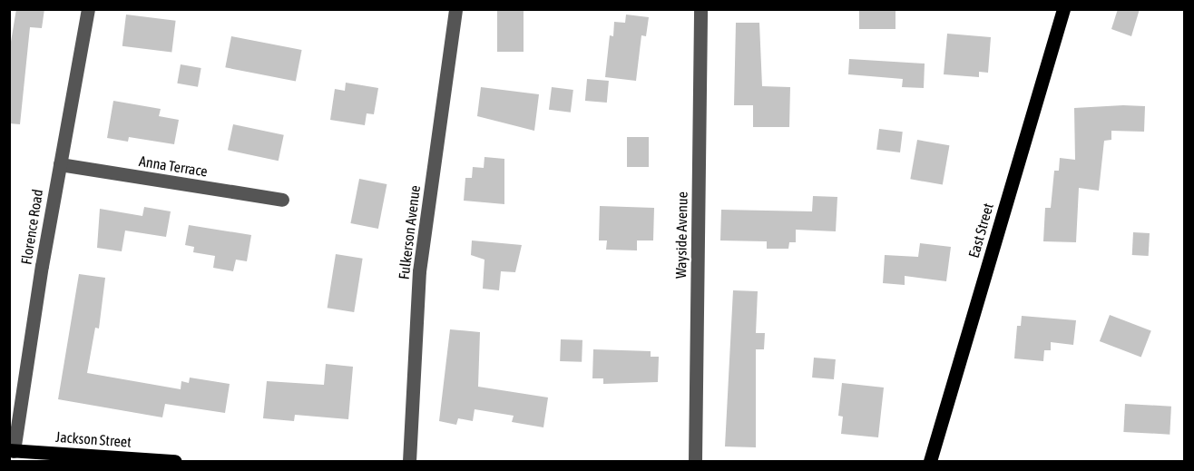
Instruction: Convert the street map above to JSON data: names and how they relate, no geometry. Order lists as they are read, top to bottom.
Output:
{
  "streets": {
    "main road": ["East Street", "Jackson Street"],
    "street": [
      "Anna Terrace",
      "Florence Road",
      "Fulkerson Avenue",
      "Wayside Avenue"
    ]
  },
  "crossings": [
    ["Anna Terrace", "Florence Road"],
    ["Florence Road", "Jackson Street"]
  ]
}
